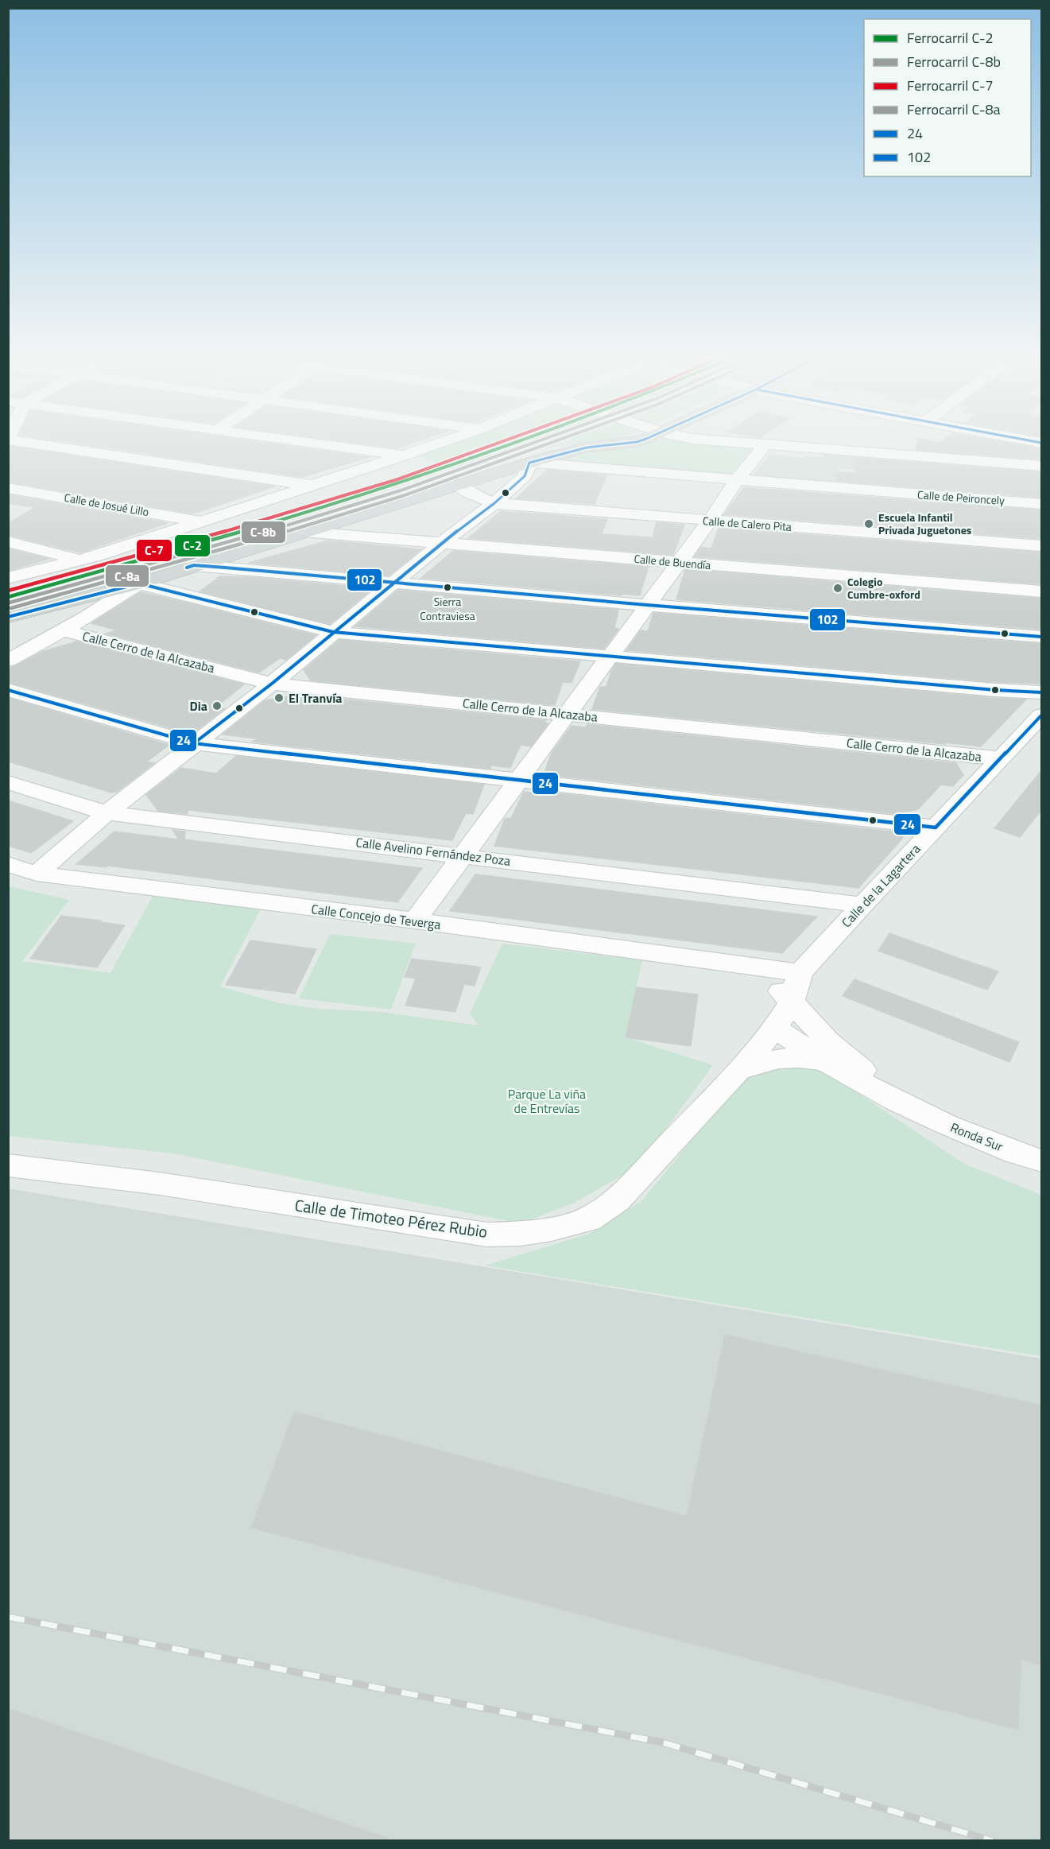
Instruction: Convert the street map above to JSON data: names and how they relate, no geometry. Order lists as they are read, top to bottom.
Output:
{
  "streets": {
    "street": [
      "Calle de Peironcely",
      "Calle de Josué Lillo",
      "Calle de Calero Pita",
      "Calle de Buendía",
      "Calle Cerro de la Alcazaba",
      "Calle Avelino Fernández Poza",
      "Calle de la Lagartera",
      "Calle Concejo de Teverga",
      "Ronda Sur",
      "Calle de Timoteo Pérez Rubio"
    ]
  },
  "crossings": [
    ["Calle Cerro de la Alcazaba", "Calle de la Lagartera"],
    ["Calle Avelino Fernández Poza", "Calle de la Lagartera"],
    ["Calle de la Lagartera", "Calle Concejo de Teverga"],
    ["Calle de la Lagartera", "Ronda Sur"],
    ["Calle de la Lagartera", "Calle de Timoteo Pérez Rubio"],
    ["Calle Concejo de Teverga", "Ronda Sur"],
    ["Calle Concejo de Teverga", "Calle de Timoteo Pérez Rubio"],
    ["Ronda Sur", "Calle de Timoteo Pérez Rubio"]
  ],
  "parks": ["Parque La viña de Entrevías"],
  "places": [
    "Escuela Infantil Privada Juguetones",
    "Sierra Contraviesa",
    "Colegio Cumbre-oxford",
    "El Tranvía",
    "Dia"
  ],
  "lines": [
    "rail line C-2",
    "rail line C-8b",
    "rail line C-7",
    "rail line C-8a",
    "transit line 24",
    "transit line 102"
  ],
  "legend": [
    "Ferrocarril C-2",
    "Ferrocarril C-8b",
    "Ferrocarril C-7",
    "Ferrocarril C-8a",
    "24",
    "102"
  ]
}
